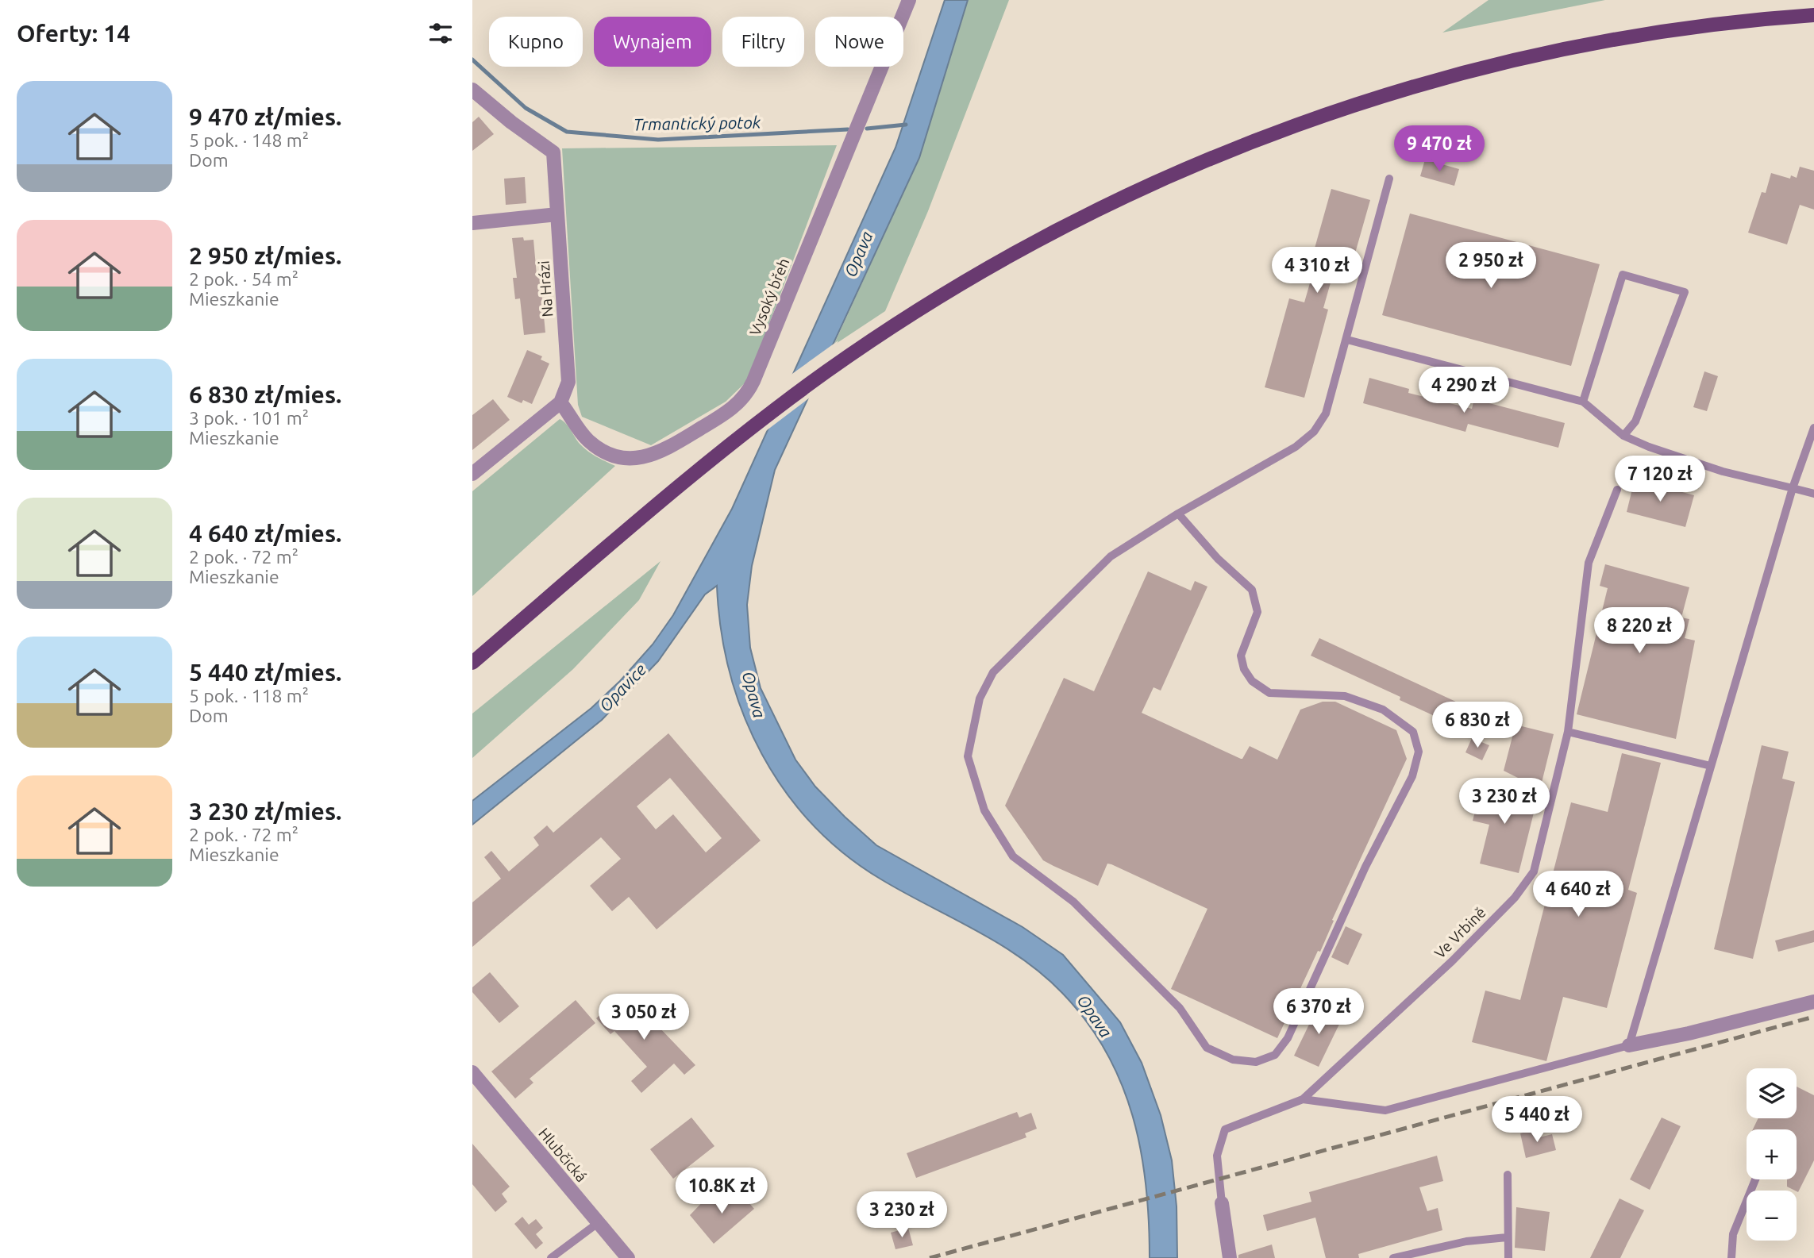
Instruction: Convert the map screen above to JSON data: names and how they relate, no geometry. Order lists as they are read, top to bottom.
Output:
{
  "streets": {
    "street": ["Na Hrázi", "Vysoký břeh", "Hlubčická"],
    "lane": ["Ve Vrbině"]
  },
  "crossings": [
    ["Na Hrázi", "Vysoký břeh"]
  ],
  "water": ["Trmantický potok", "Opava", "Opavice"],
  "page": {
    "heading": "Oferty: 14",
    "chip": [
      "Kupno",
      "Wynajem",
      "Filtry",
      "Nowe"
    ],
    "list": [
      {
        "name": "9 470 zł/mies.",
        "note": "5 pok. · 148 m² · Dom"
      },
      {
        "name": "2 950 zł/mies.",
        "note": "2 pok. · 54 m² · Mieszkanie"
      },
      {
        "name": "6 830 zł/mies.",
        "note": "3 pok. · 101 m² · Mieszkanie"
      },
      {
        "name": "4 640 zł/mies.",
        "note": "2 pok. · 72 m² · Mieszkanie"
      },
      {
        "name": "5 440 zł/mies.",
        "note": "5 pok. · 118 m² · Dom"
      },
      {
        "name": "3 230 zł/mies.",
        "note": "2 pok. · 72 m² · Mieszkanie"
      }
    ],
    "price": [
      "9 470 zł",
      "2 950 zł",
      "4 310 zł",
      "4 290 zł",
      "7 120 zł",
      "8 220 zł",
      "6 830 zł",
      "3 230 zł",
      "4 640 zł",
      "6 370 zł",
      "3 050 zł",
      "5 440 zł",
      "10.8K zł",
      "3 230 zł"
    ],
    "map_buttons": ["+", "−"]
  }
}
